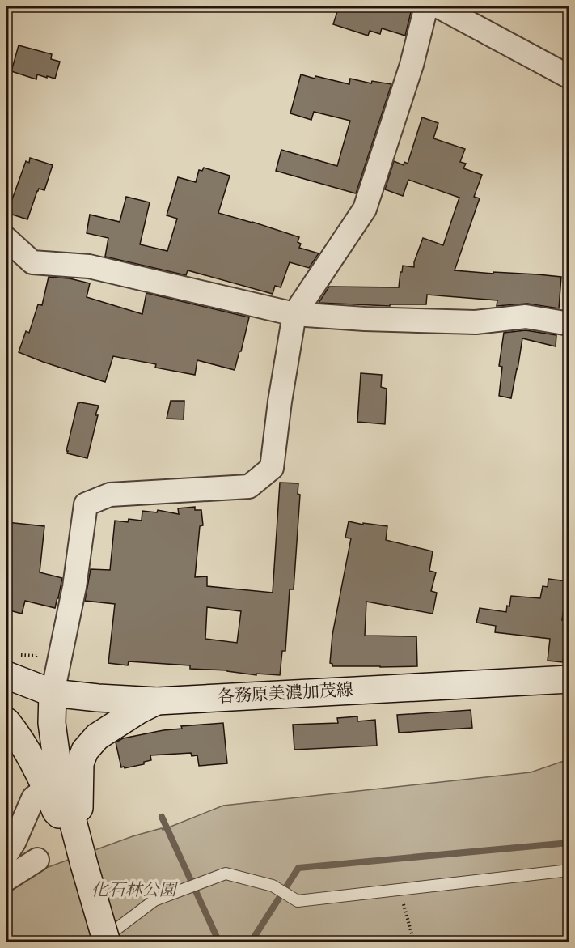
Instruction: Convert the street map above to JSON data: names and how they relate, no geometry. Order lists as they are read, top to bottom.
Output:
{
  "streets": {
    "main road": ["各務原美濃加茂線"]
  },
  "parks": ["化石林公園"]
}
